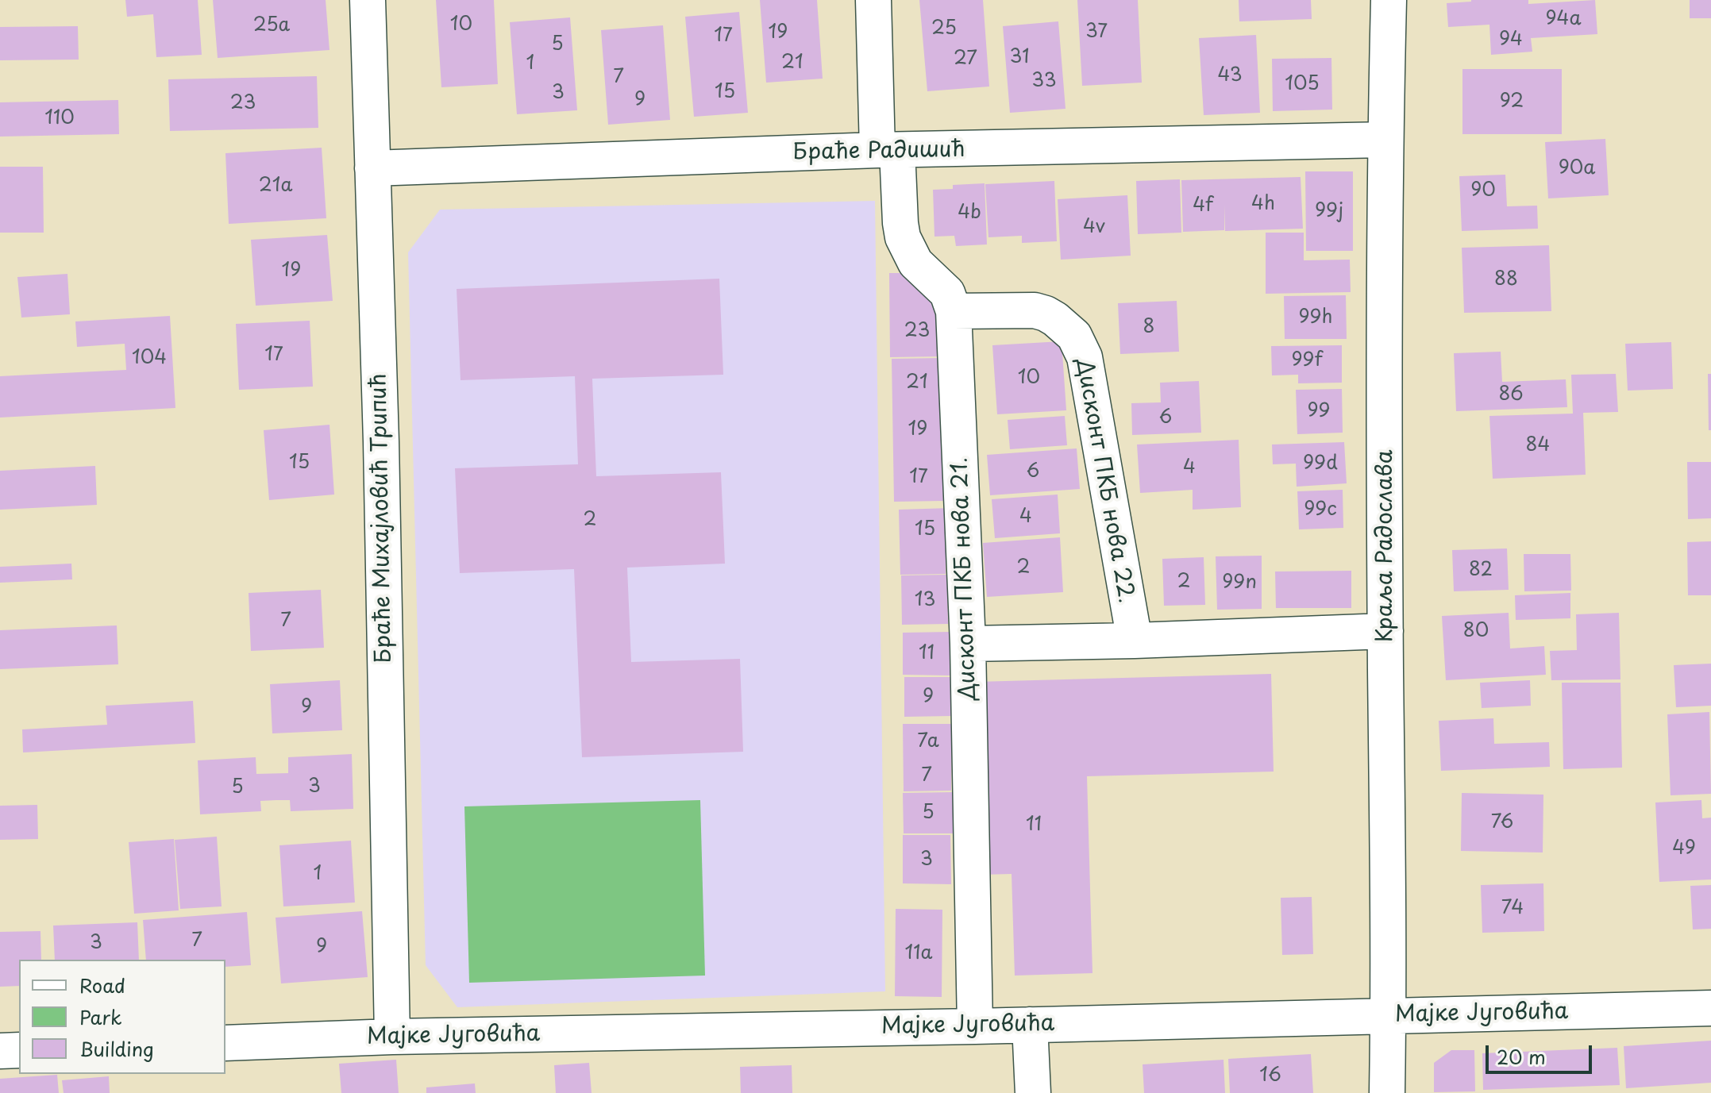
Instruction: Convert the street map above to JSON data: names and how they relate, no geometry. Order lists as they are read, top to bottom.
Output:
{
  "streets": {
    "street": [
      "Браће Радишић",
      "Дисконт ПКБ нова 22.",
      "Браће Михајловић Трипић",
      "Краља Радослава",
      "Дисконт ПКБ нова 21.",
      "Мајке Југовића"
    ]
  },
  "crossings": [
    ["Браће Радишић", "Браће Михајловић Трипић"],
    ["Браће Радишић", "Краља Радослава"],
    ["Браће Радишић", "Дисконт ПКБ нова 21."],
    ["Дисконт ПКБ нова 22.", "Дисконт ПКБ нова 21."],
    ["Браће Михајловић Трипић", "Мајке Југовића"],
    ["Краља Радослава", "Мајке Југовића"],
    ["Дисконт ПКБ нова 21.", "Мајке Југовића"]
  ],
  "house_numbers": [
    "94a",
    "10",
    "25a",
    "25",
    "37",
    "19",
    "17",
    "94",
    "5",
    "31",
    "27",
    "21",
    "1",
    "43",
    "7",
    "33",
    "105",
    "15",
    "3",
    "9",
    "92",
    "23",
    "110",
    "90a",
    "21a",
    "90",
    "4h",
    "4f",
    "99j",
    "4b",
    "4v",
    "19",
    "88",
    "99h",
    "8",
    "23",
    "17",
    "104",
    "99f",
    "10",
    "21",
    "86",
    "99",
    "6",
    "19",
    "84",
    "15",
    "99d",
    "4",
    "6",
    "17",
    "99c",
    "4",
    "2",
    "15",
    "2",
    "82",
    "2",
    "99n",
    "13",
    "7",
    "80",
    "11",
    "9",
    "9",
    "7a",
    "7",
    "3",
    "5",
    "5",
    "76",
    "11",
    "49",
    "3",
    "1",
    "74",
    "7",
    "3",
    "9",
    "11a",
    "16"
  ],
  "legend": ["Road", "Park", "Building"],
  "scale_bar": "20 m"
}
